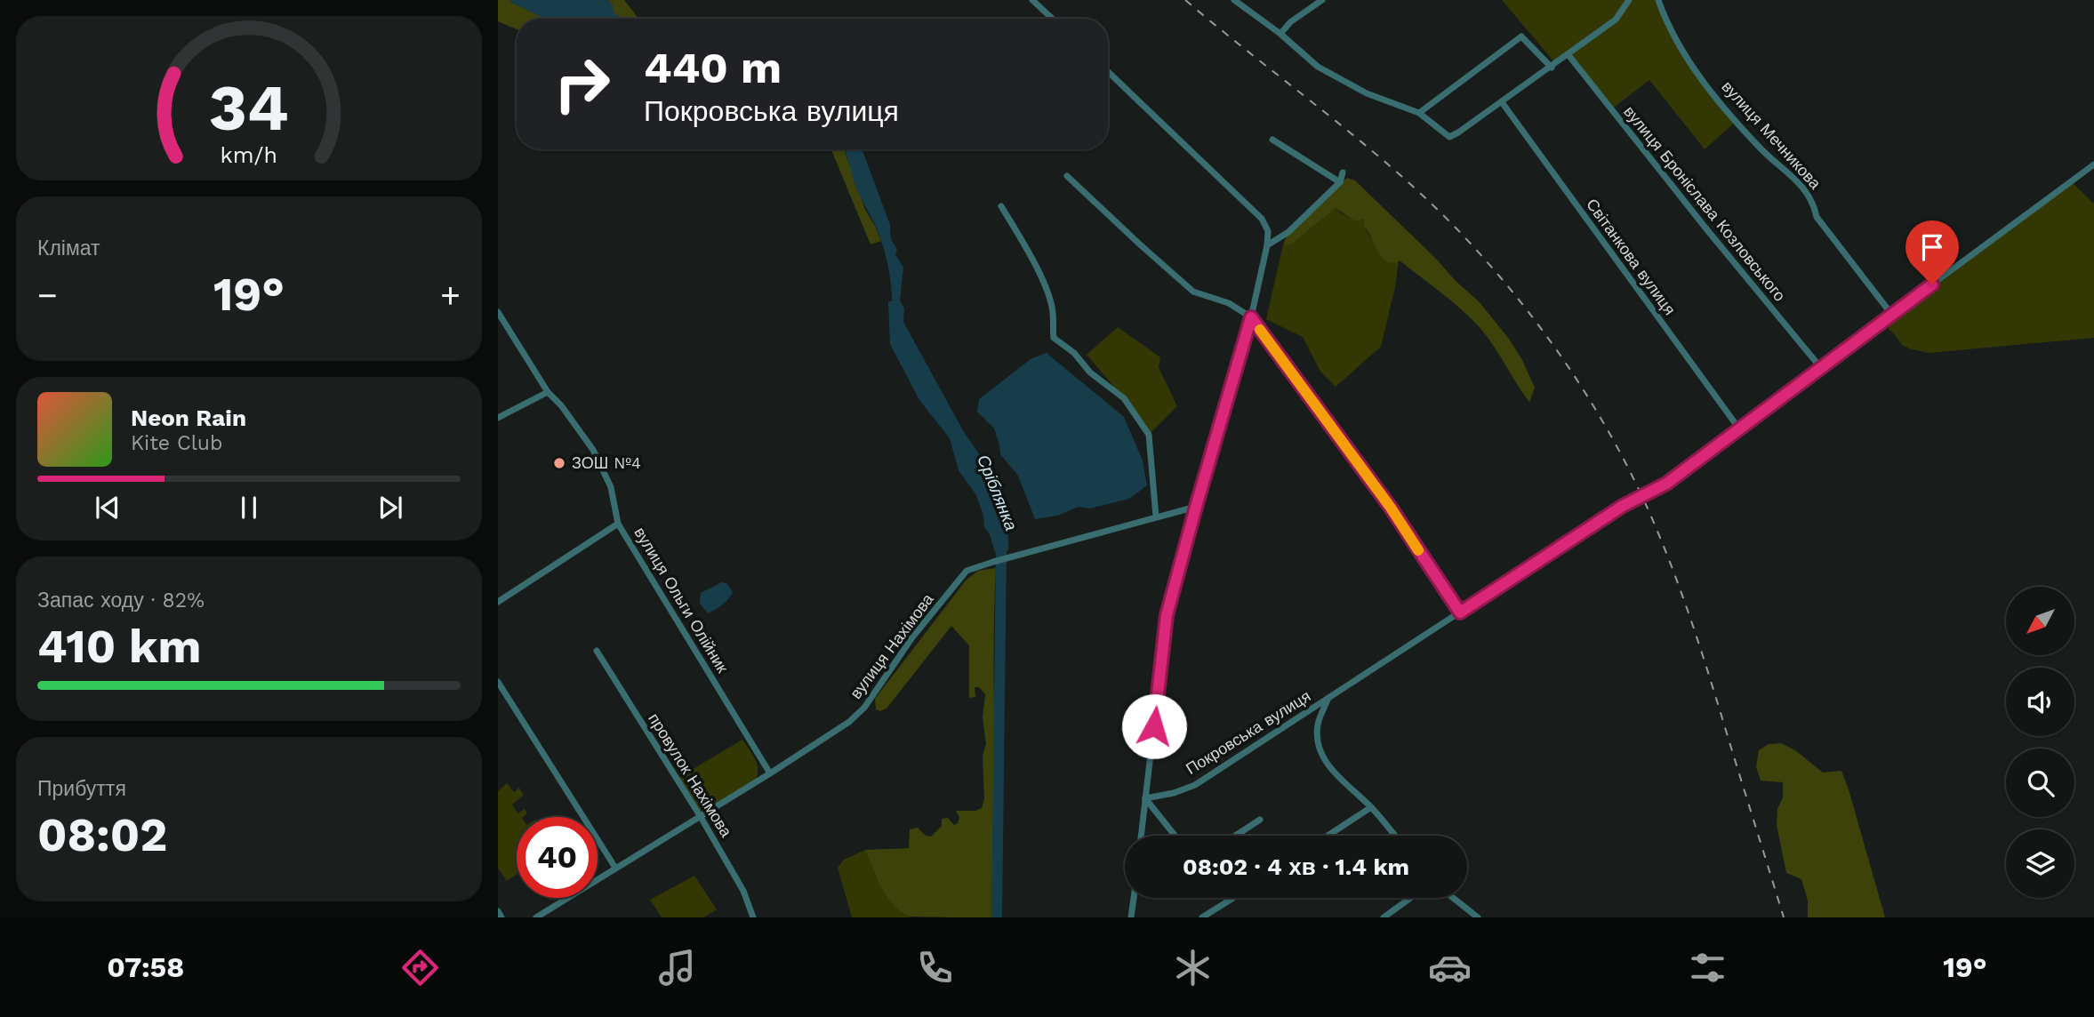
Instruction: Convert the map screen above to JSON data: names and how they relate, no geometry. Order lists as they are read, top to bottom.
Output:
{
  "streets": {
    "street": [
      "вулиця Мечникова",
      "вулиця Броніслава Козловського",
      "Світанкова вулиця",
      "вулиця Ольги Олійник",
      "вулиця Нахімова",
      "Покровська вулиця",
      "провулок Нахімова"
    ]
  },
  "crossings": [
    ["вулиця Мечникова", "Покровська вулиця"],
    ["вулиця Броніслава Козловського", "Покровська вулиця"],
    ["Світанкова вулиця", "Покровська вулиця"],
    ["вулиця Ольги Олійник", "вулиця Нахімова"],
    ["вулиця Нахімова", "провулок Нахімова"]
  ],
  "water": ["Сріблянка"],
  "places": ["ЗОШ №4"],
  "north": "bottom left",
  "page": {
    "turn": ["440 m", "Покровська вулиця"],
    "tile": [
      "Клімат",
      ["Запас ходу · 82%", "410 km"],
      ["Прибуття", "08:02"]
    ],
    "heat": ["−", "19°", "+"],
    "song": ["Neon Rain", "Kite Club"],
    "limit": "40",
    "trip": "08:02 · 4 хв · 1.4 km",
    "tabs": ["07:58", "19°"],
    "gauge": ["34", "km/h"]
  }
}
